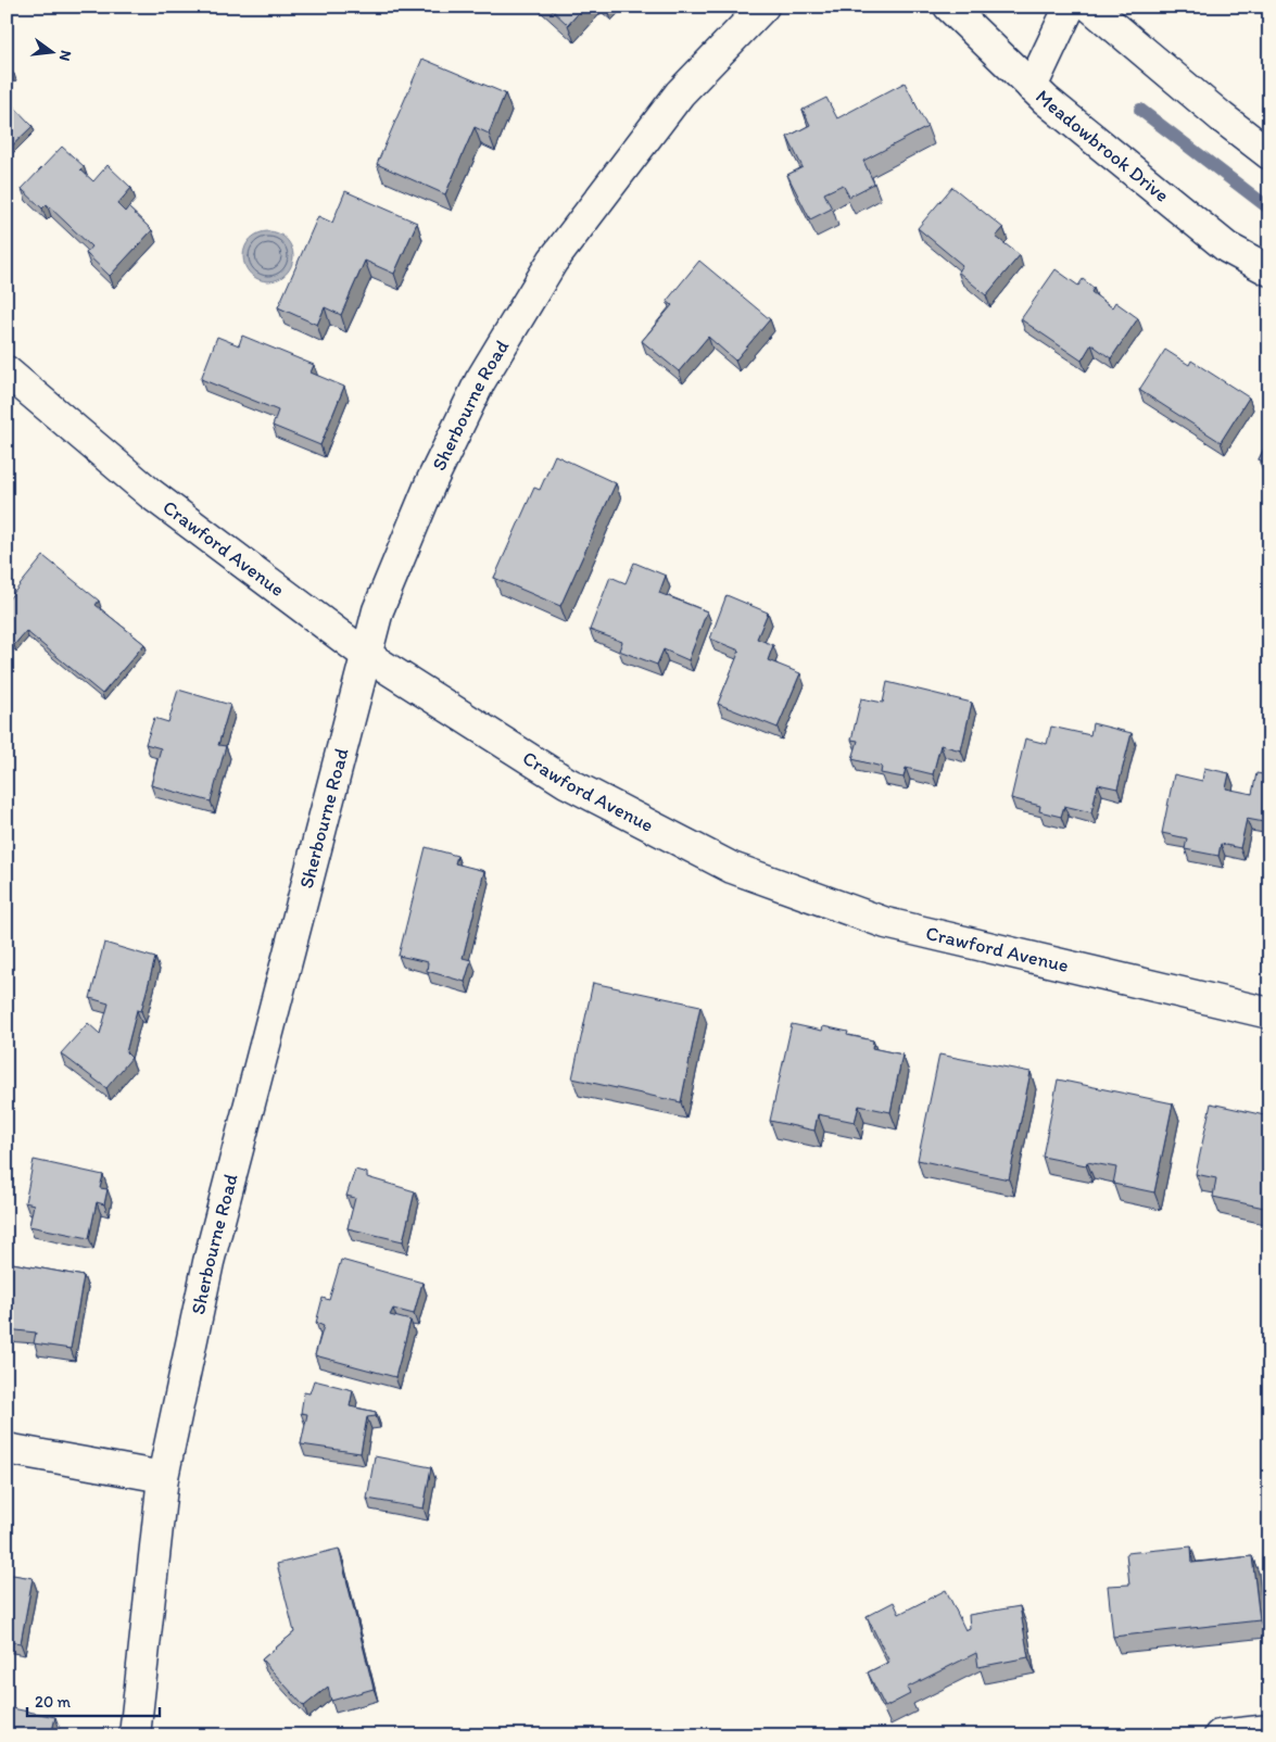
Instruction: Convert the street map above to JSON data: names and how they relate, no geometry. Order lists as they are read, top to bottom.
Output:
{
  "streets": {
    "street": ["Meadowbrook Drive", "Sherbourne Road", "Crawford Avenue"]
  },
  "crossings": [
    ["Sherbourne Road", "Crawford Avenue"]
  ],
  "scale_bar": "20 m",
  "north": "right"
}
